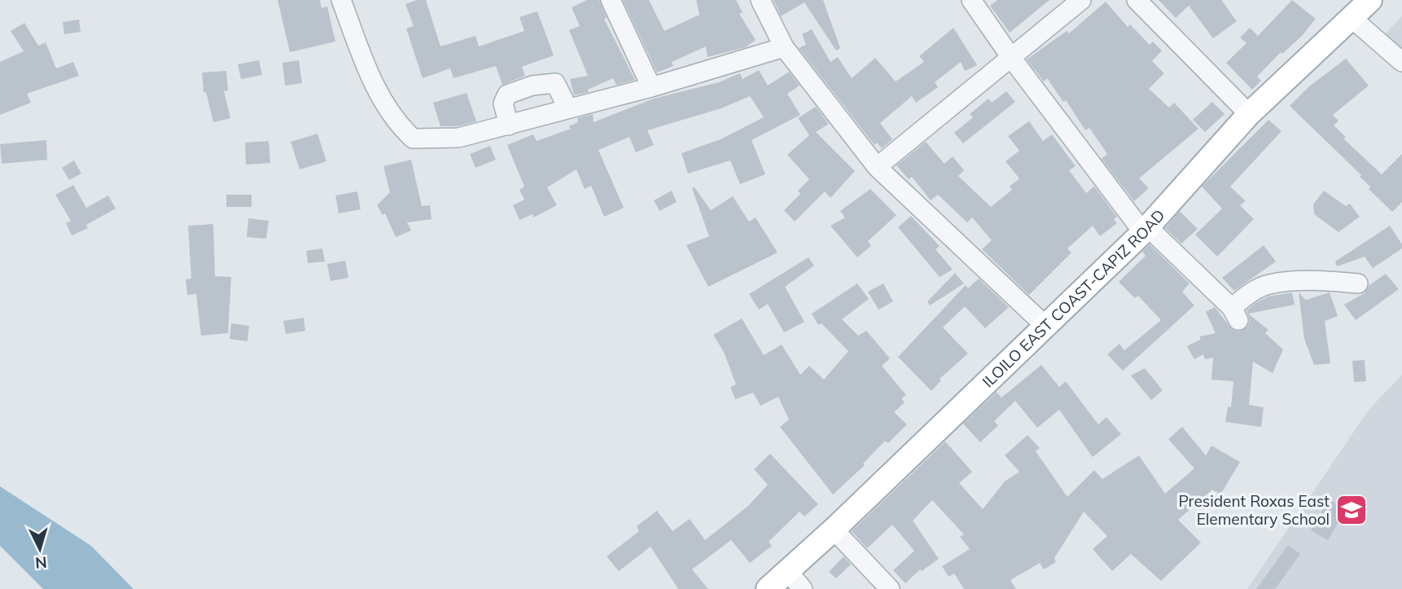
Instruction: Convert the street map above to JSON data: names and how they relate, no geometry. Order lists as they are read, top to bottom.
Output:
{
  "streets": {
    "main road": ["ILOILO EAST COAST-CAPIZ ROAD"]
  },
  "places": {
    "school or university": ["President Roxas East Elementary School"]
  },
  "north": "bottom"
}
